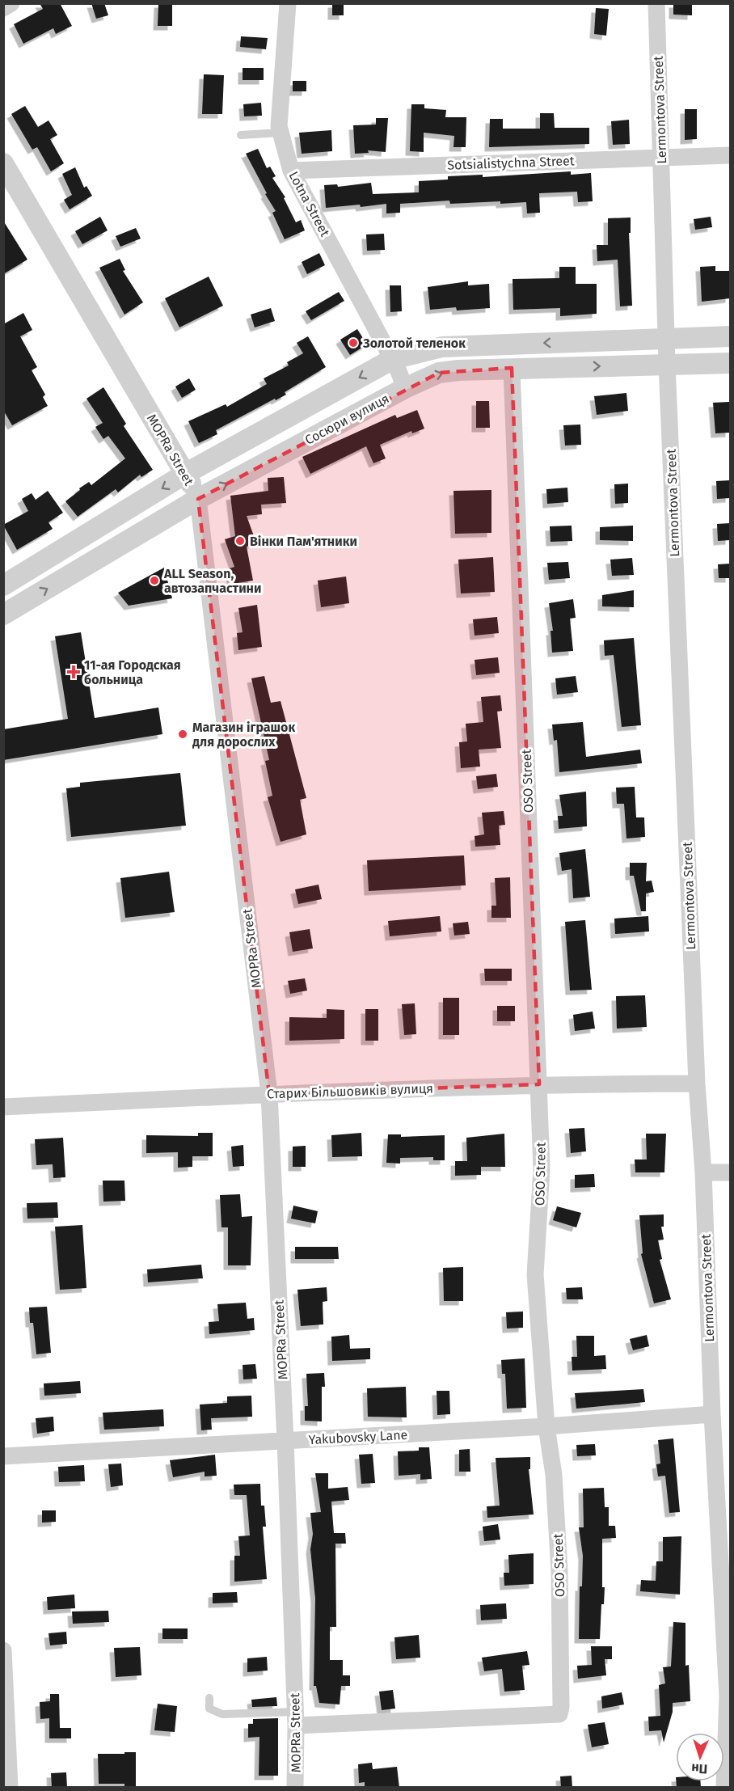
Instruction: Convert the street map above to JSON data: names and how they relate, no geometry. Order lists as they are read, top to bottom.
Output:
{
  "streets": {
    "street": [
      "Lermontova Street",
      "Sotsialistychna Street",
      "Lotna Street",
      "Сосюри вулиця",
      "MOPRa Street",
      "OSO Street",
      "Старих Більшовиків вулиця",
      "Yakubovsky Lane"
    ]
  },
  "crossings": [
    ["Lermontova Street", "Sotsialistychna Street"],
    ["Lermontova Street", "Сосюри вулиця"],
    ["Lermontova Street", "Старих Більшовиків вулиця"],
    ["Lermontova Street", "Yakubovsky Lane"],
    ["Sotsialistychna Street", "Lotna Street"],
    ["Lotna Street", "Сосюри вулиця"],
    ["Сосюри вулиця", "MOPRa Street"],
    ["Сосюри вулиця", "OSO Street"],
    ["MOPRa Street", "OSO Street"],
    ["MOPRa Street", "Старих Більшовиків вулиця"],
    ["MOPRa Street", "Yakubovsky Lane"],
    ["OSO Street", "Старих Більшовиків вулиця"],
    ["OSO Street", "Yakubovsky Lane"]
  ],
  "places": {
    "other": [
      "Золотой теленок",
      "Вінки Пам'ятники",
      "ALL Season, автозапчастини",
      "Магазин іграшок для дорослих"
    ],
    "health": ["11-ая Городская больница"]
  },
  "north": "bottom"
}
